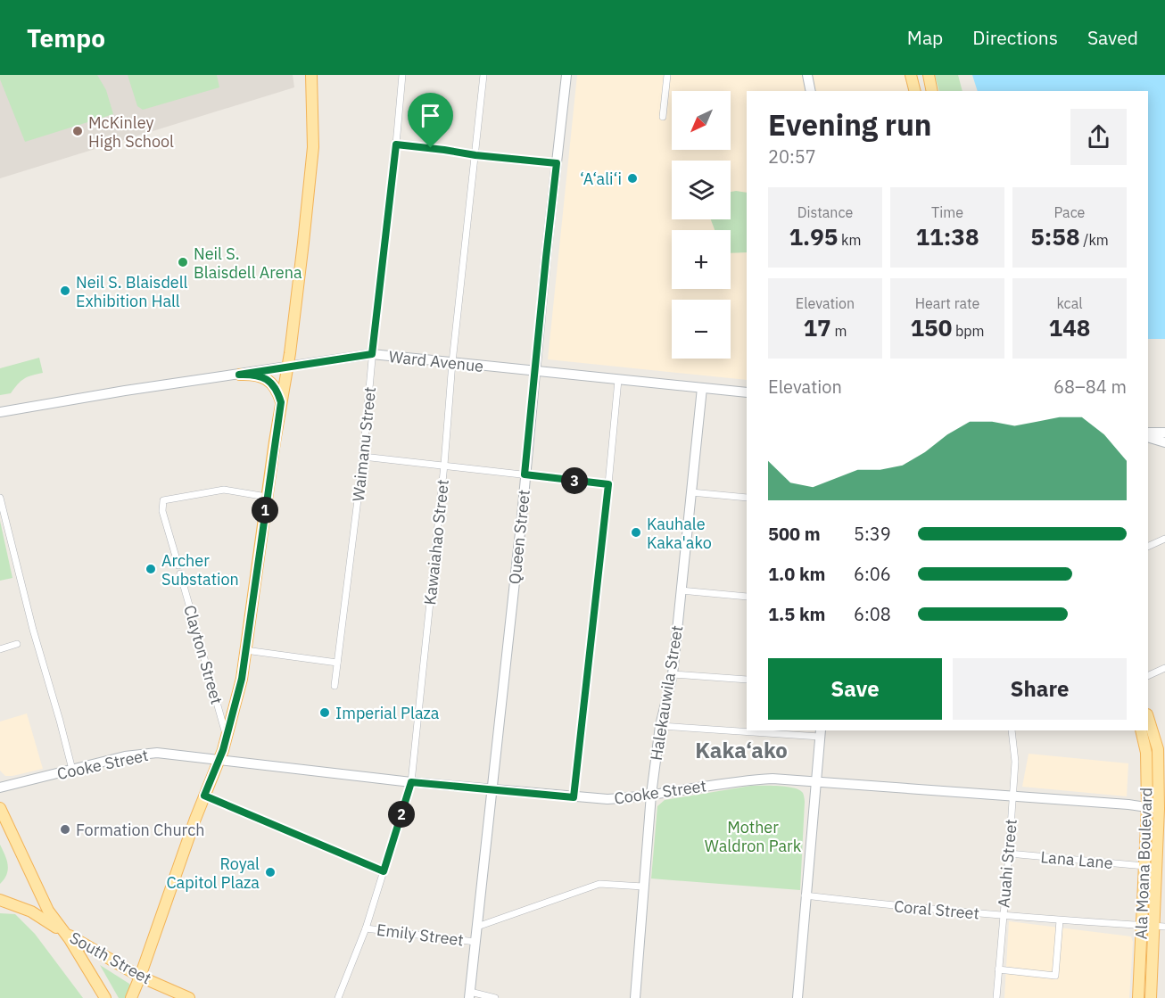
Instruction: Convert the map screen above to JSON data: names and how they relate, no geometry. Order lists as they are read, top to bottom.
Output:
{
  "streets": {
    "main road": ["Ala Moana Boulevard", "South Street"],
    "street": [
      "Ward Avenue",
      "Waimanu Street",
      "Queen Street",
      "Kawaiahao Street",
      "Clayton Street",
      "Halekauwila Street",
      "Cooke Street",
      "Lana Lane",
      "Auahi Street",
      "Coral Street",
      "Emily Street"
    ]
  },
  "crossings": [
    ["Ward Avenue", "Waimanu Street"],
    ["Ward Avenue", "Queen Street"],
    ["Ward Avenue", "Kawaiahao Street"],
    ["Ward Avenue", "Halekauwila Street"],
    ["Queen Street", "Cooke Street"],
    ["Queen Street", "Emily Street"],
    ["Kawaiahao Street", "Cooke Street"],
    ["Kawaiahao Street", "Emily Street"],
    ["Halekauwila Street", "Cooke Street"],
    ["Cooke Street", "Auahi Street"],
    ["Cooke Street", "Ala Moana Boulevard"],
    ["Lana Lane", "Auahi Street"],
    ["Lana Lane", "Ala Moana Boulevard"],
    ["Auahi Street", "Coral Street"],
    ["Ala Moana Boulevard", "Coral Street"]
  ],
  "districts": ["Kaka‘ako"],
  "parks": ["Mother Waldron Park"],
  "places": [
    "McKinley High School",
    "‘A‘ali‘i",
    "Neil S. Blaisdell Arena",
    "Neil S. Blaisdell Exhibition Hall",
    "Kauhale Kaka'ako",
    "Archer Substation",
    "Imperial Plaza",
    "Formation Church",
    "Royal Capitol Plaza"
  ],
  "north": "bottom left",
  "page": {
    "header": "Tempo",
    "nav": ["Map", "Directions", "Saved"],
    "map_buttons": ["+", "−"],
    "heading": ["Evening run", "20:57"],
    "stats": [
      ["Distance", "1.95 km"],
      ["Time", "11:38"],
      ["Pace", "5:58 /km"],
      ["Elevation", "17 m"],
      ["Heart rate", "150 bpm"],
      ["kcal", "148"]
    ],
    "chart": ["Elevation", "68–84 m"],
    "pins": ["3", "1", "2"],
    "list": [
      {
        "name": "500 m",
        "note": "5:39"
      },
      {
        "name": "1.0 km",
        "note": "6:06"
      },
      {
        "name": "1.5 km",
        "note": "6:08"
      }
    ],
    "buttons": ["Save", "Share"]
  }
}
